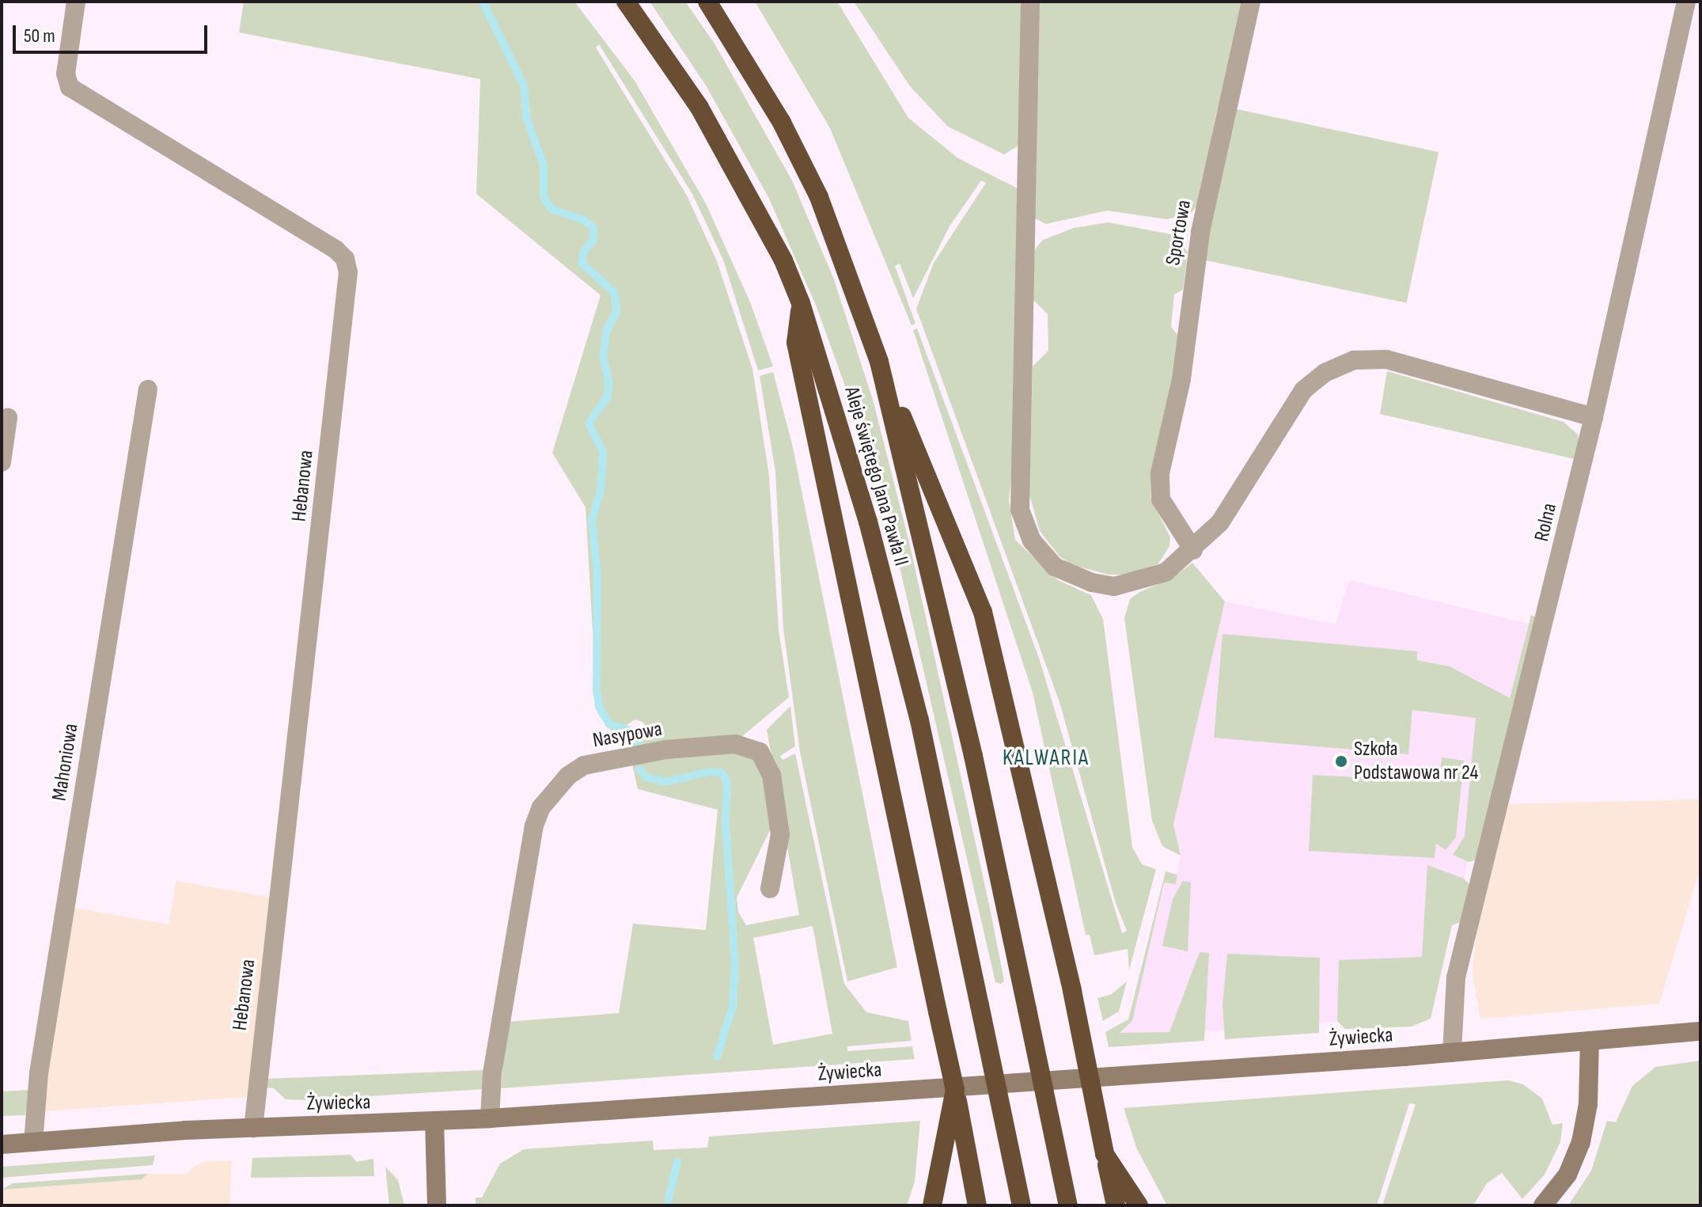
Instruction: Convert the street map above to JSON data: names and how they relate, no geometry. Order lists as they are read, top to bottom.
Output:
{
  "streets": {
    "highway": ["Aleje świętego Jana Pawła II"],
    "main road": ["Żywiecka"],
    "street": [
      "Sportowa",
      "Hebanowa",
      "Rolna",
      "Nasypowa",
      "Mahoniowa"
    ]
  },
  "crossings": [
    ["Hebanowa", "Żywiecka"],
    ["Rolna", "Żywiecka"],
    ["Nasypowa", "Żywiecka"],
    ["Mahoniowa", "Żywiecka"]
  ],
  "districts": ["KALWARIA"],
  "places": ["Szkoła Podstawowa nr 24"],
  "scale_bar": "50 m"
}
